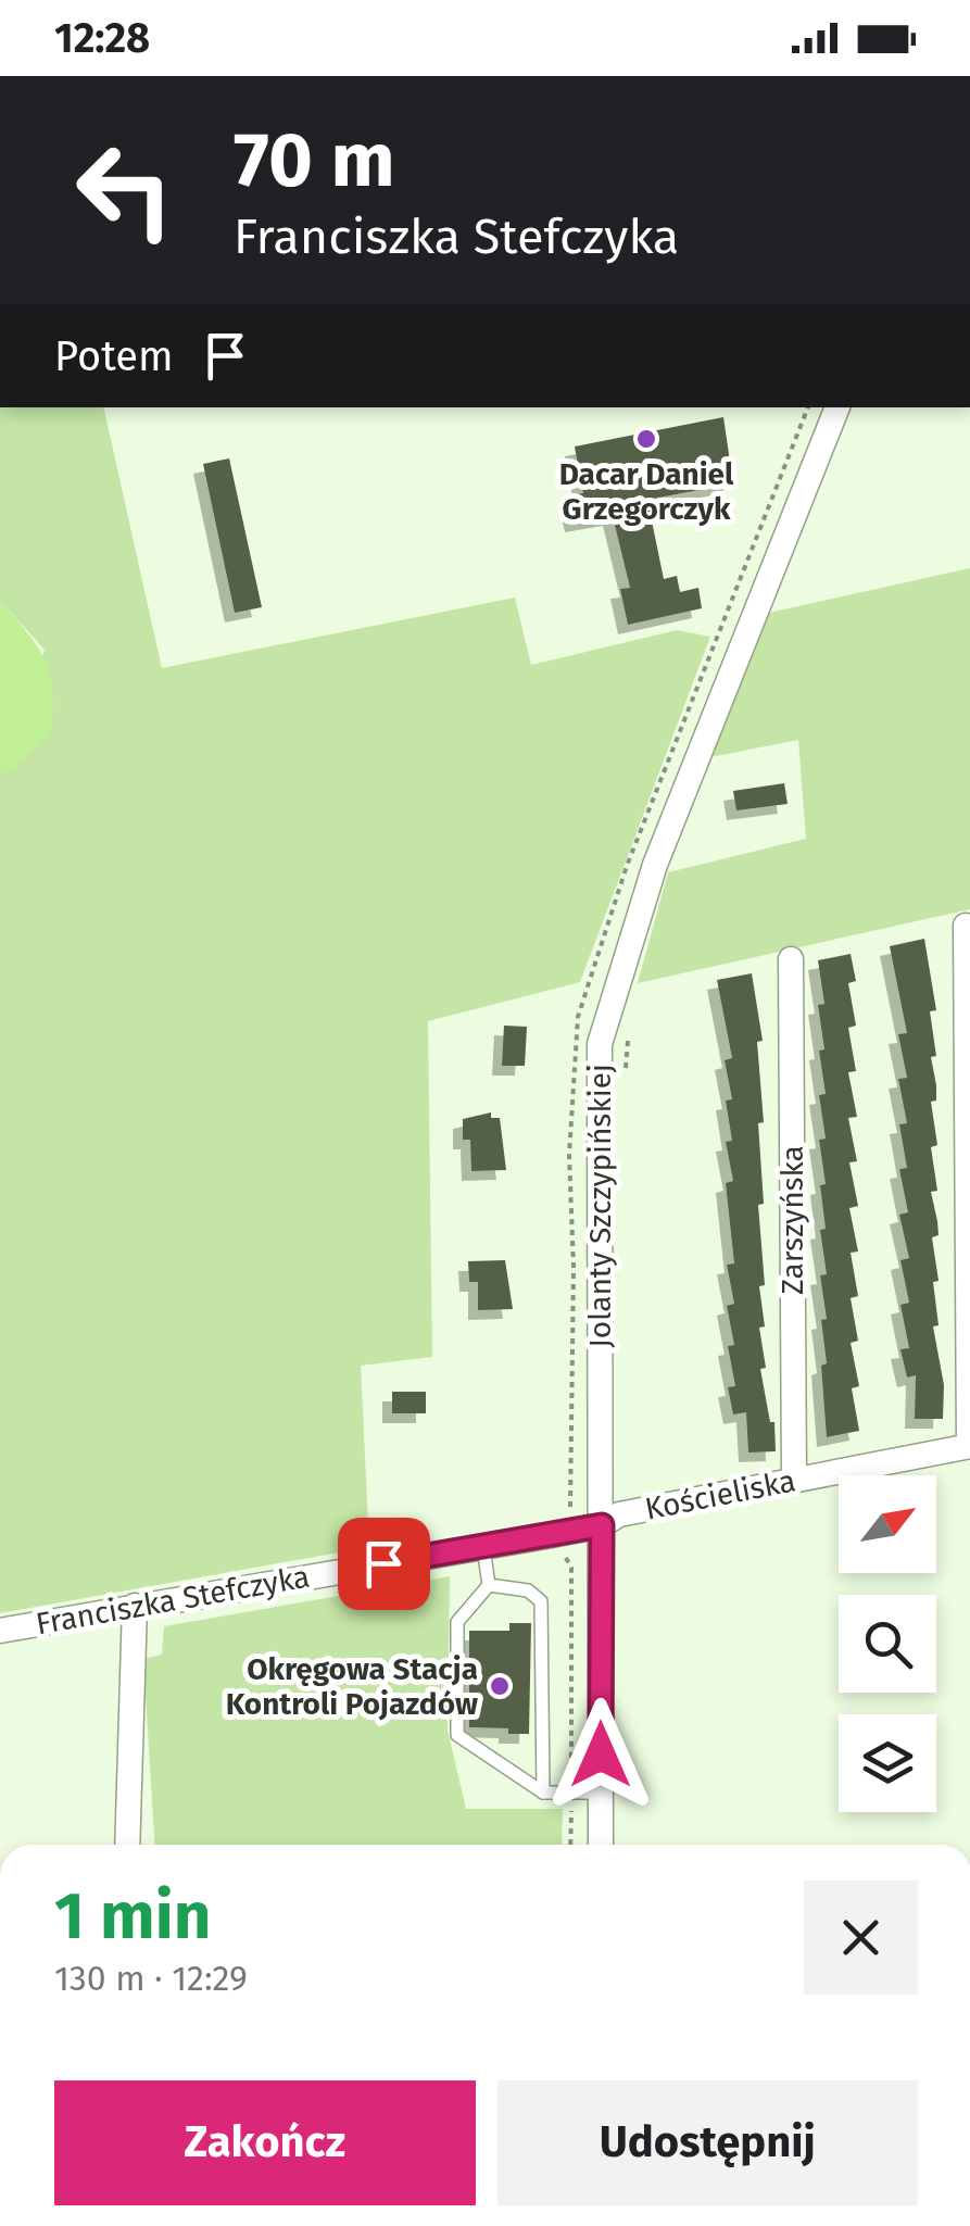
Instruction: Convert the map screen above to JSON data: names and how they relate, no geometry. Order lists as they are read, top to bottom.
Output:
{
  "streets": {
    "street": [
      "Jolanty Szczypińskiej",
      "Zarszyńska",
      "Kościeliska",
      "Franciszka Stefczyka"
    ]
  },
  "crossings": [
    ["Jolanty Szczypińskiej", "Kościeliska"],
    ["Jolanty Szczypińskiej", "Franciszka Stefczyka"],
    ["Zarszyńska", "Kościeliska"],
    ["Kościeliska", "Franciszka Stefczyka"]
  ],
  "places": ["Dacar Daniel Grzegorczyk", "Okręgowa Stacja Kontroli Pojazdów"],
  "north": "top right",
  "page": {
    "status": "12:28",
    "turn": ["70 m", "Franciszka Stefczyka"],
    "then": "Potem",
    "heading": ["1 min", "130 m · 12:29"],
    "buttons": ["Zakończ", "Udostępnij"]
  }
}
